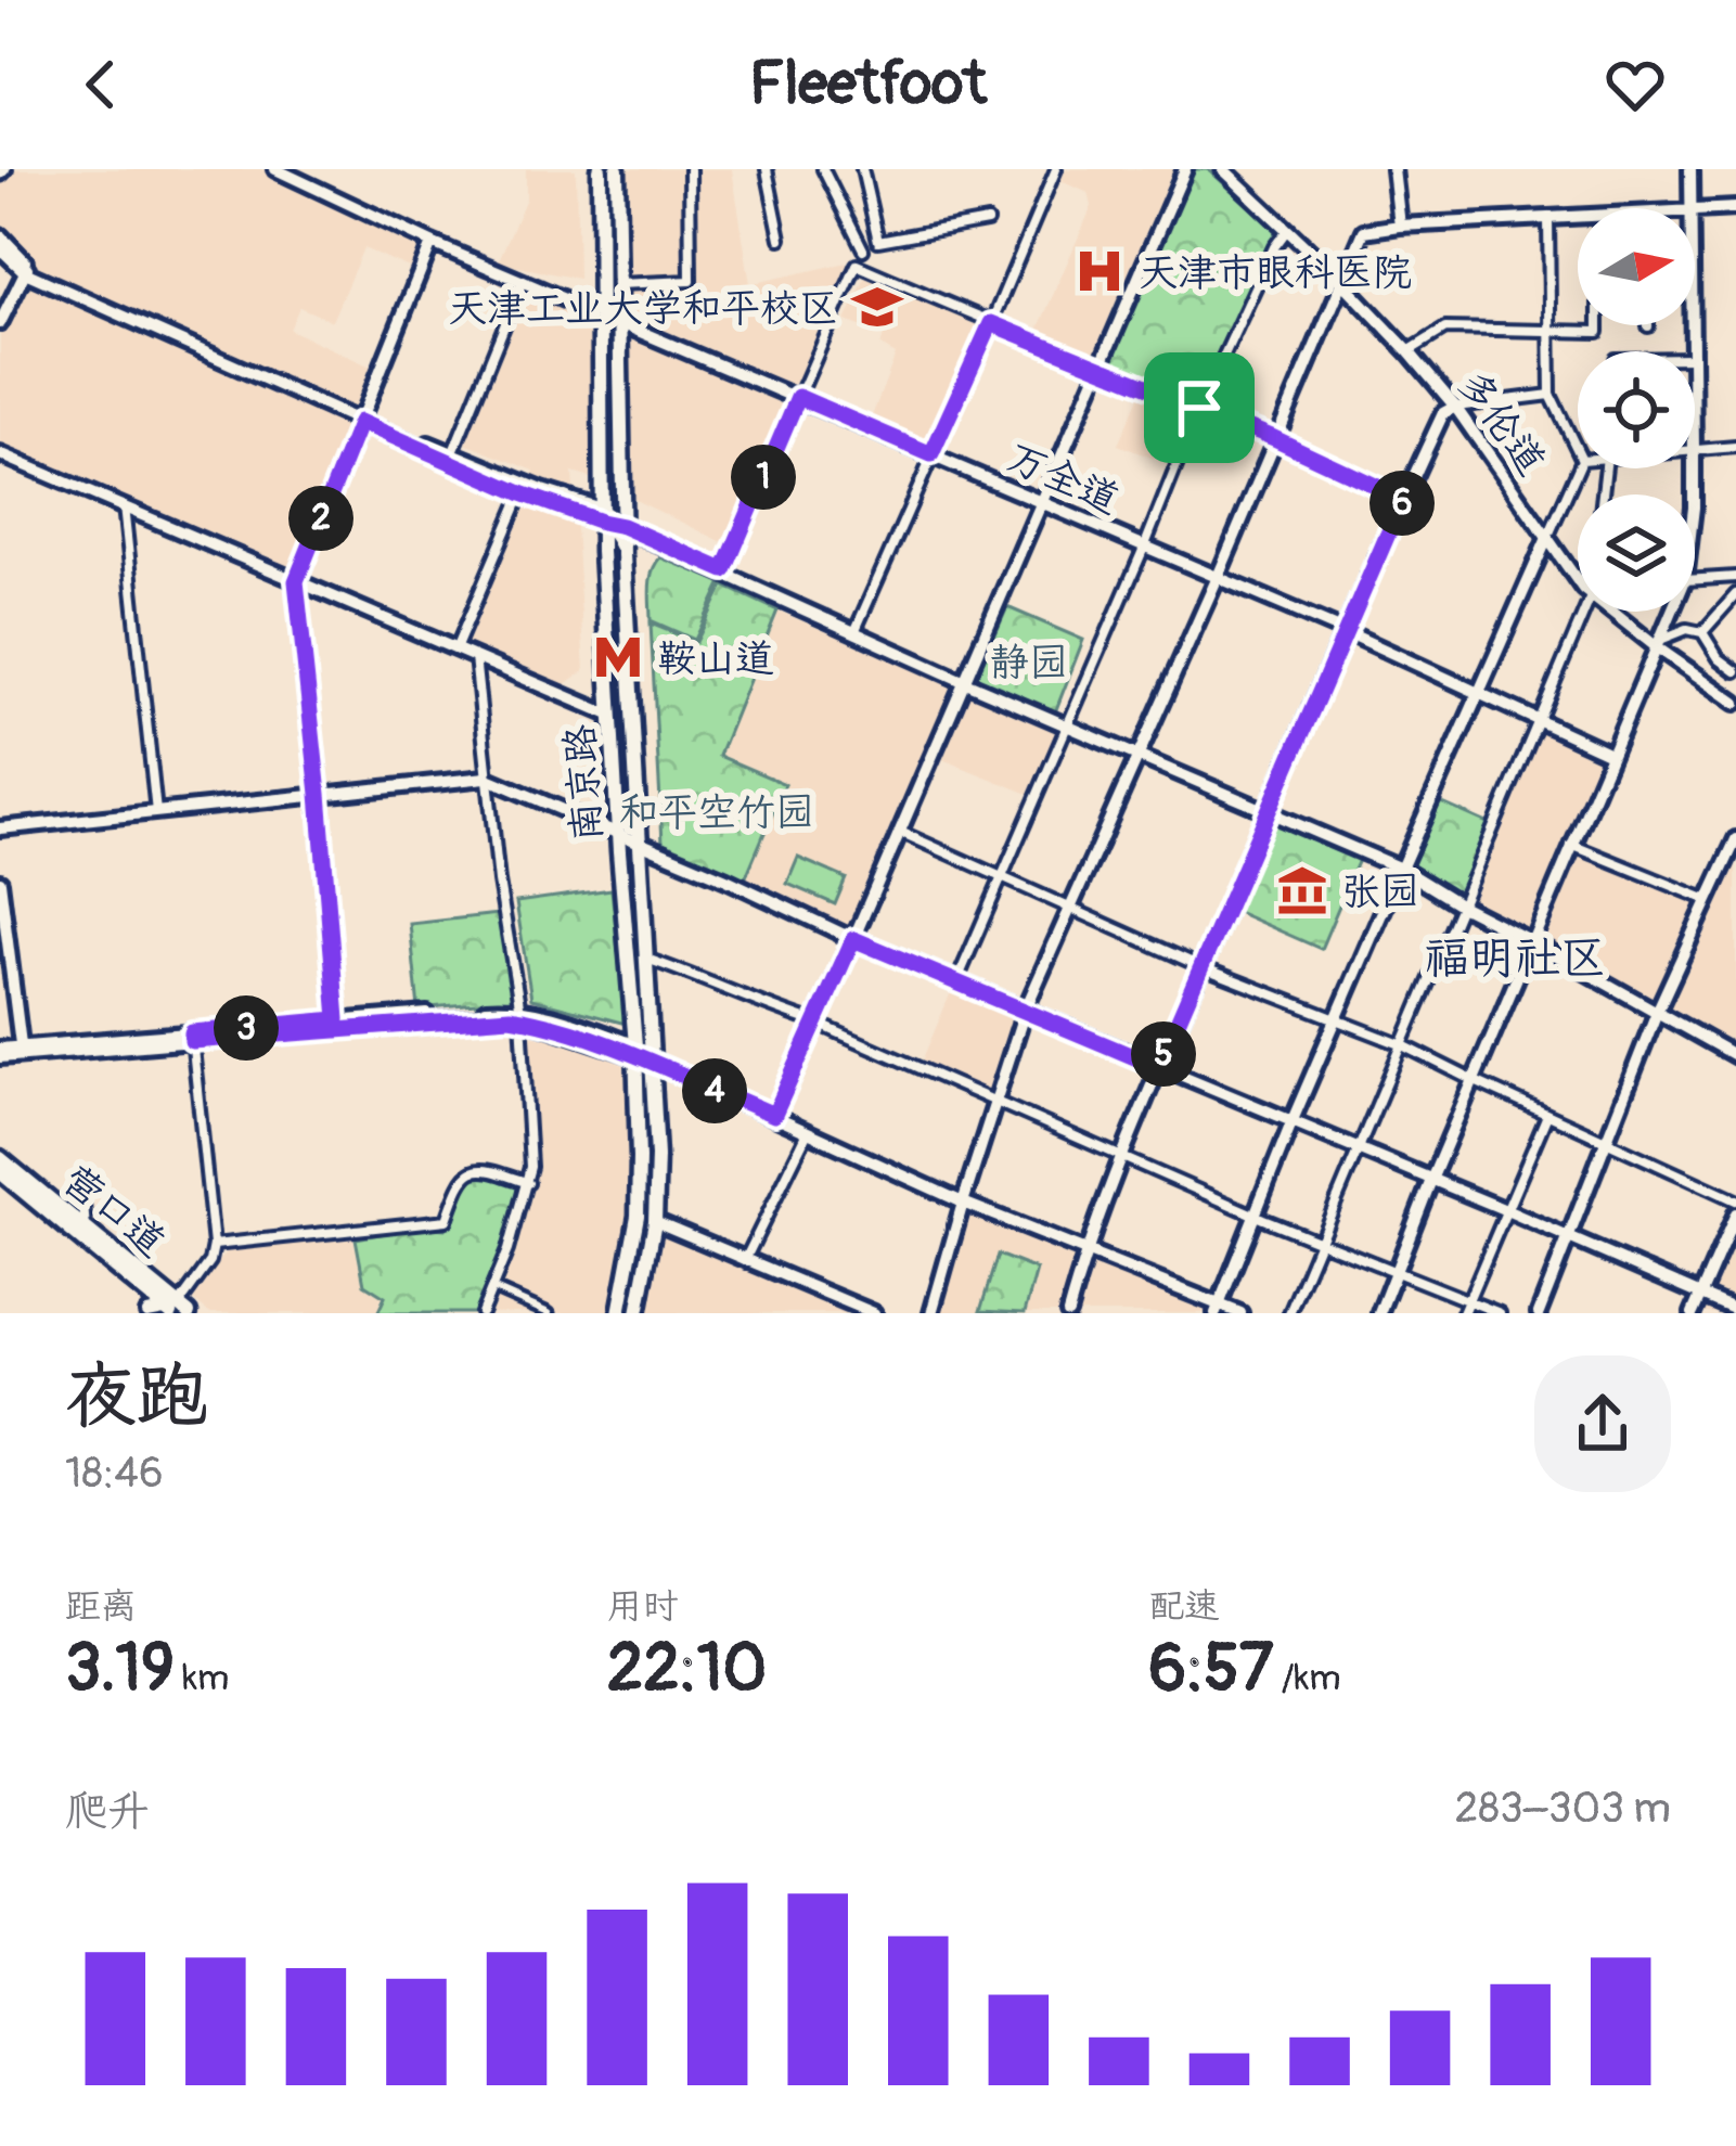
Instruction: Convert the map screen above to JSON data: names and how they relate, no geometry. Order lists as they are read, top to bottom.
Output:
{
  "streets": {
    "main road": ["南京路", "营口道"],
    "street": ["多伦道", "万全道"]
  },
  "crossings": [
    ["万全道", "南京路"]
  ],
  "districts": ["福明社区"],
  "parks": ["静园", "和平空竹园"],
  "places": {
    "hospital": ["天津市眼科医院"],
    "school or university": ["天津工业大学和平校区"],
    "metro station": ["鞍山道"],
    "museum": ["张园"]
  },
  "north": "right",
  "page": {
    "header": "Fleetfoot",
    "pins": [
      "1",
      "6",
      "2",
      "3",
      "5",
      "4"
    ],
    "heading": ["夜跑", "18:46"],
    "stats": [
      ["距离", "3.19 km"],
      ["用时", "22:10"],
      ["配速", "6:57 /km"]
    ],
    "chart": ["爬升", "283–303 m"]
  }
}
